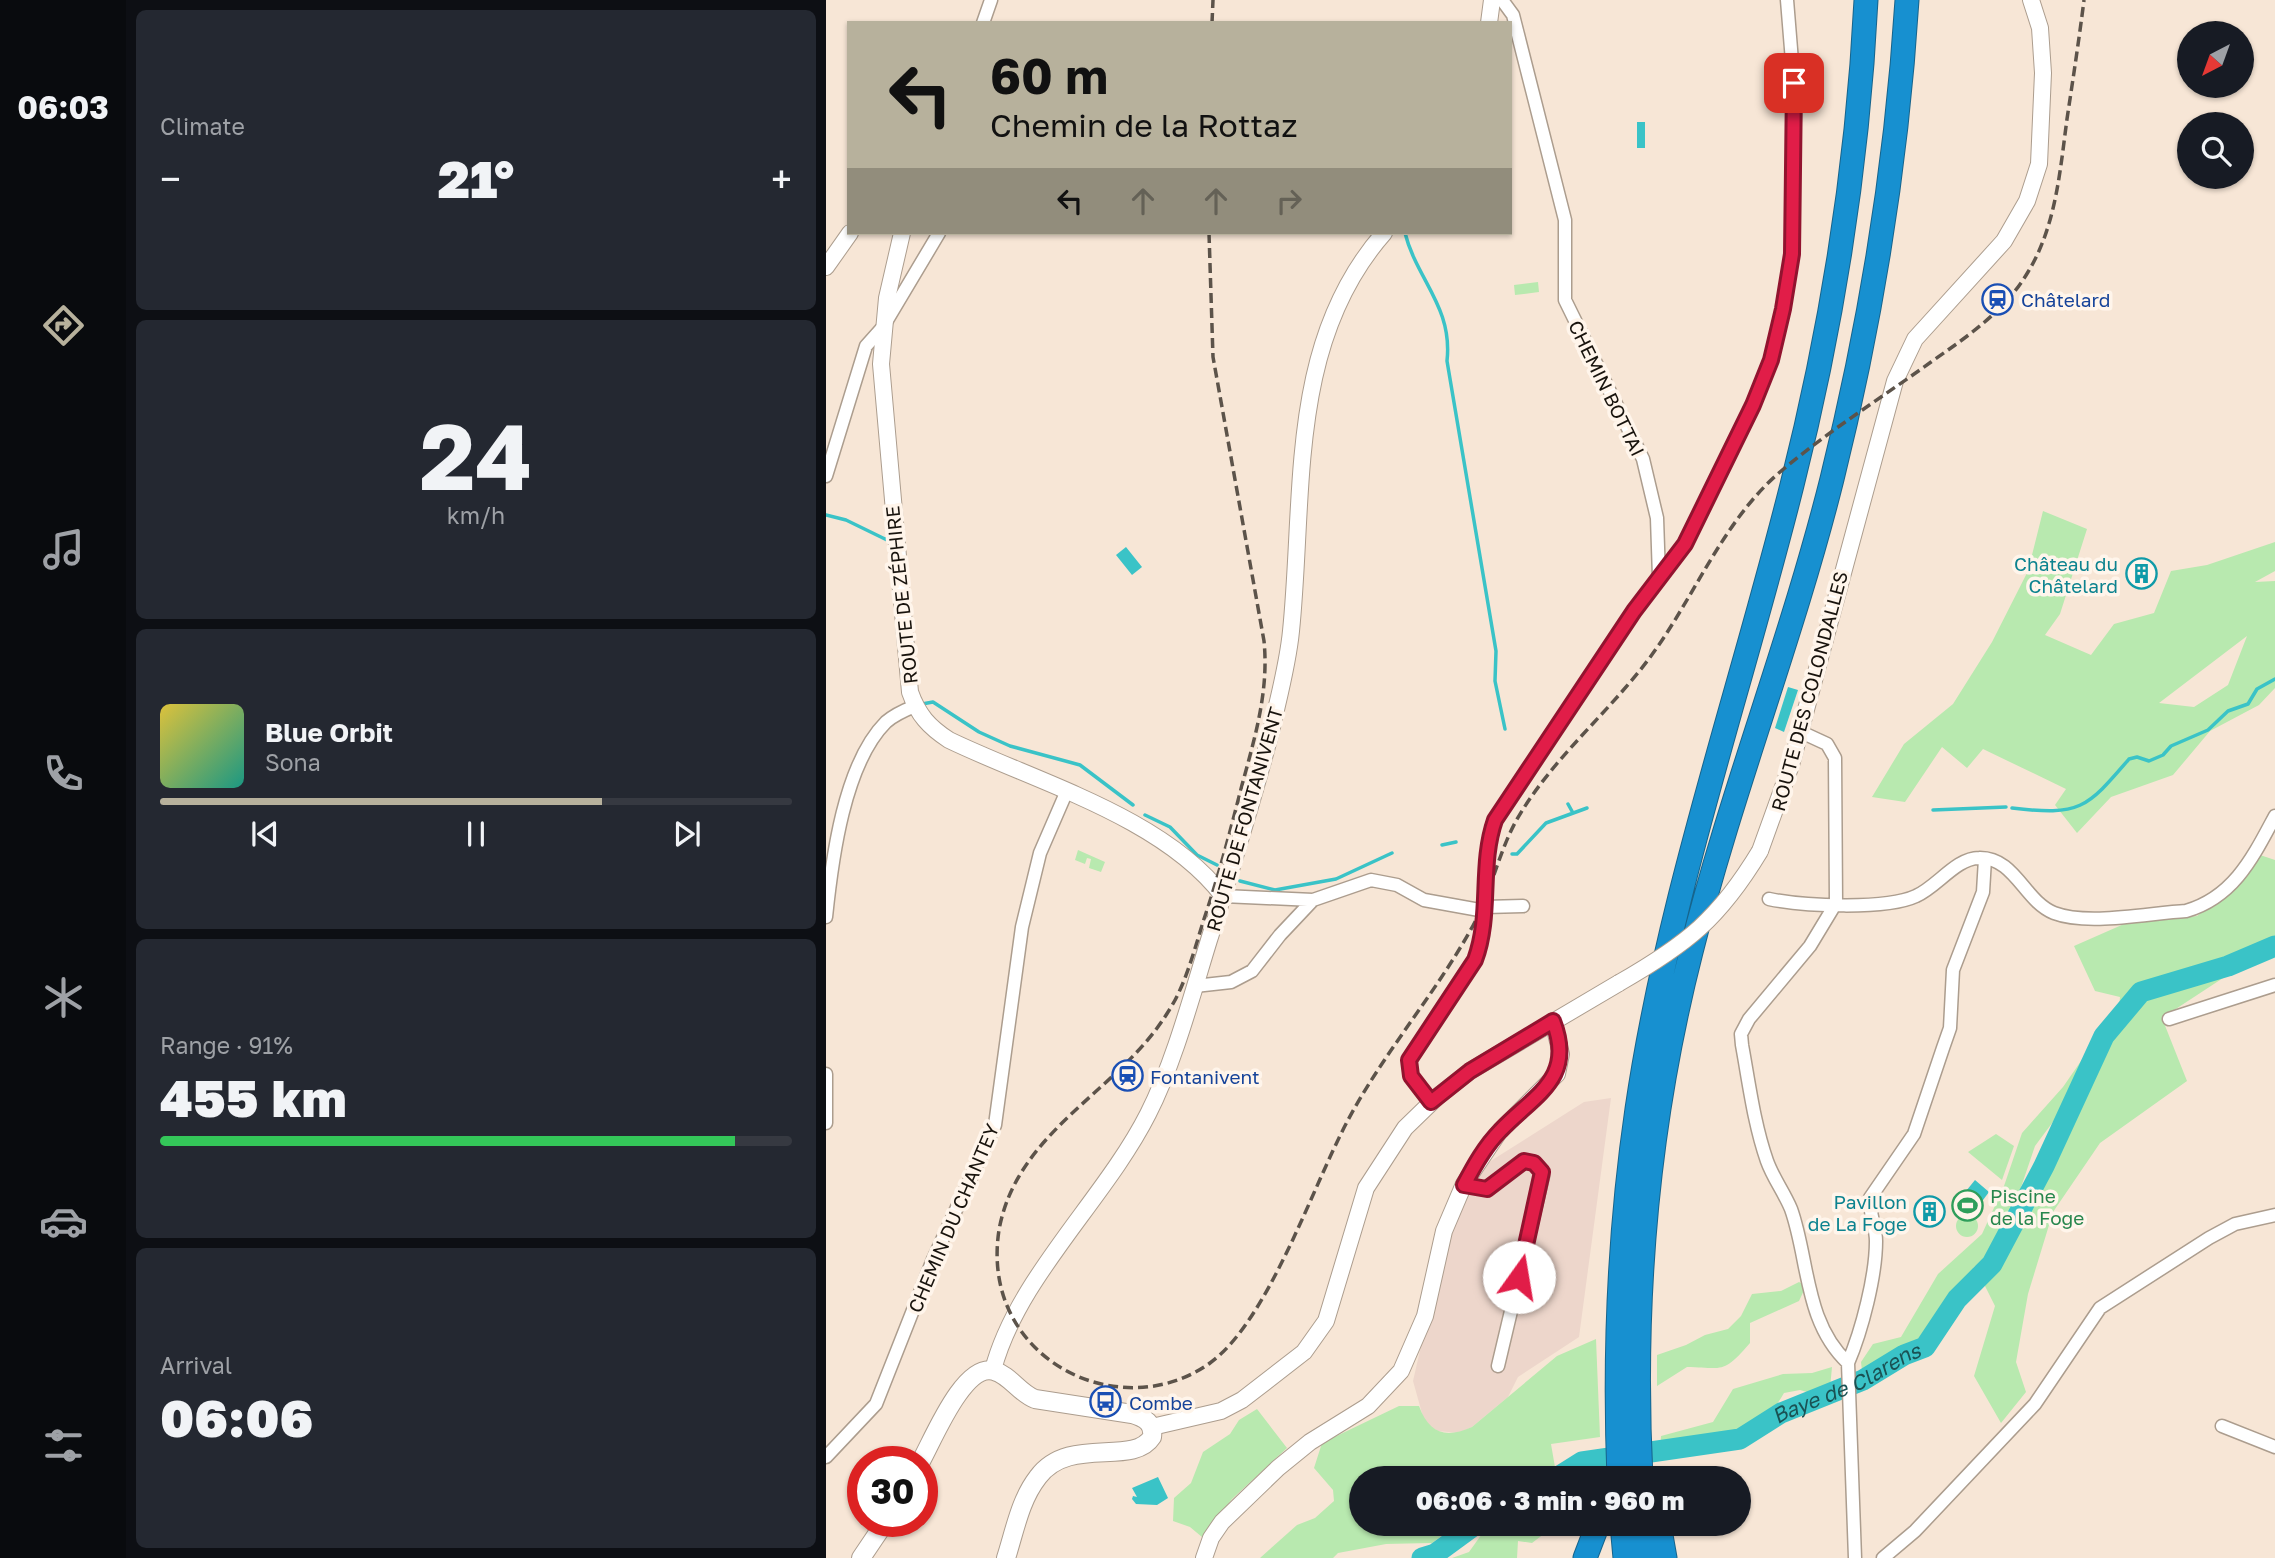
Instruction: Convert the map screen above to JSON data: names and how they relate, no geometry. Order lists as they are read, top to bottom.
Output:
{
  "streets": {
    "street": [
      "CHEMIN BOTTAI",
      "ROUTE DE ZÉPHIRE",
      "ROUTE DES COLONDALLES",
      "ROUTE DE FONTANIVENT",
      "CHEMIN DU CHANTEY"
    ]
  },
  "crossings": [
    ["ROUTE DE ZÉPHIRE", "ROUTE DE FONTANIVENT"],
    ["ROUTE DE ZÉPHIRE", "CHEMIN DU CHANTEY"]
  ],
  "water": ["Baye de Clarens"],
  "places": {
    "station": ["Châtelard", "Fontanivent"],
    "building": ["Château du Châtelard", "Pavillon de La Foge"],
    "sports": ["Piscine de la Foge"],
    "bus stop": ["Combe"]
  },
  "north": "bottom left",
  "page": {
    "tabs": "06:03",
    "tile": [
      "Climate",
      ["24", "km/h"],
      ["Range · 91%", "455 km"],
      ["Arrival", "06:06"]
    ],
    "turn": ["60 m", "Chemin de la Rottaz"],
    "heat": ["−", "21°", "+"],
    "song": ["Blue Orbit", "Sona"],
    "limit": "30",
    "trip": "06:06 · 3 min · 960 m"
  }
}
